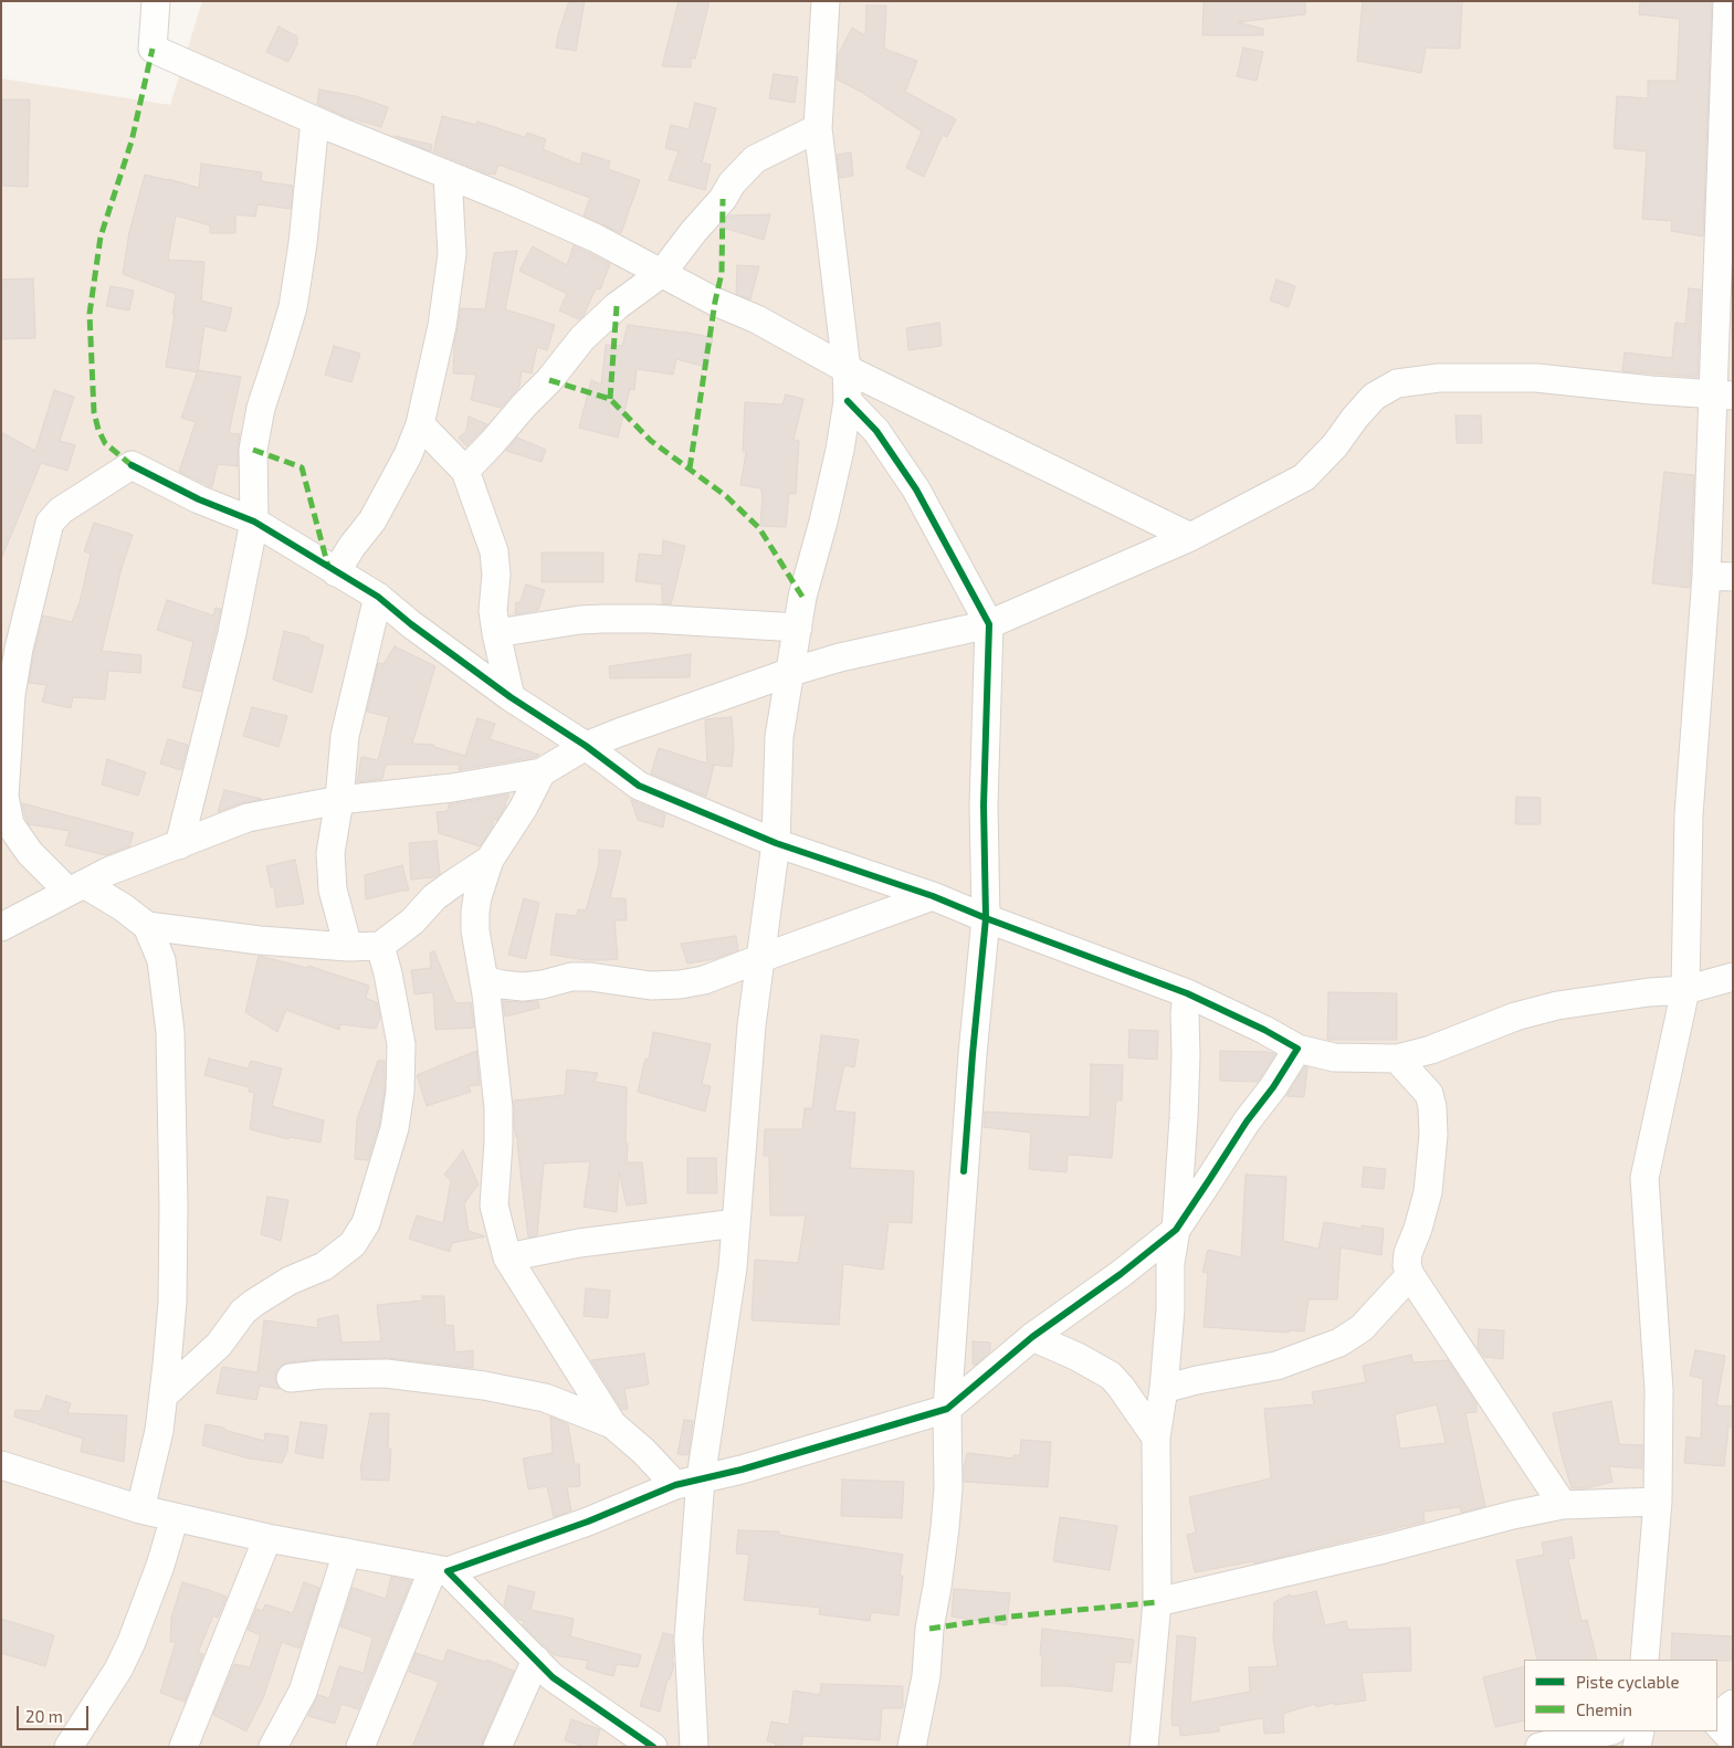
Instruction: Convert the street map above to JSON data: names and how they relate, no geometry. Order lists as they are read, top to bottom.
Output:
{
  "legend": ["Piste cyclable", "Chemin"],
  "scale_bar": "20 m"
}
